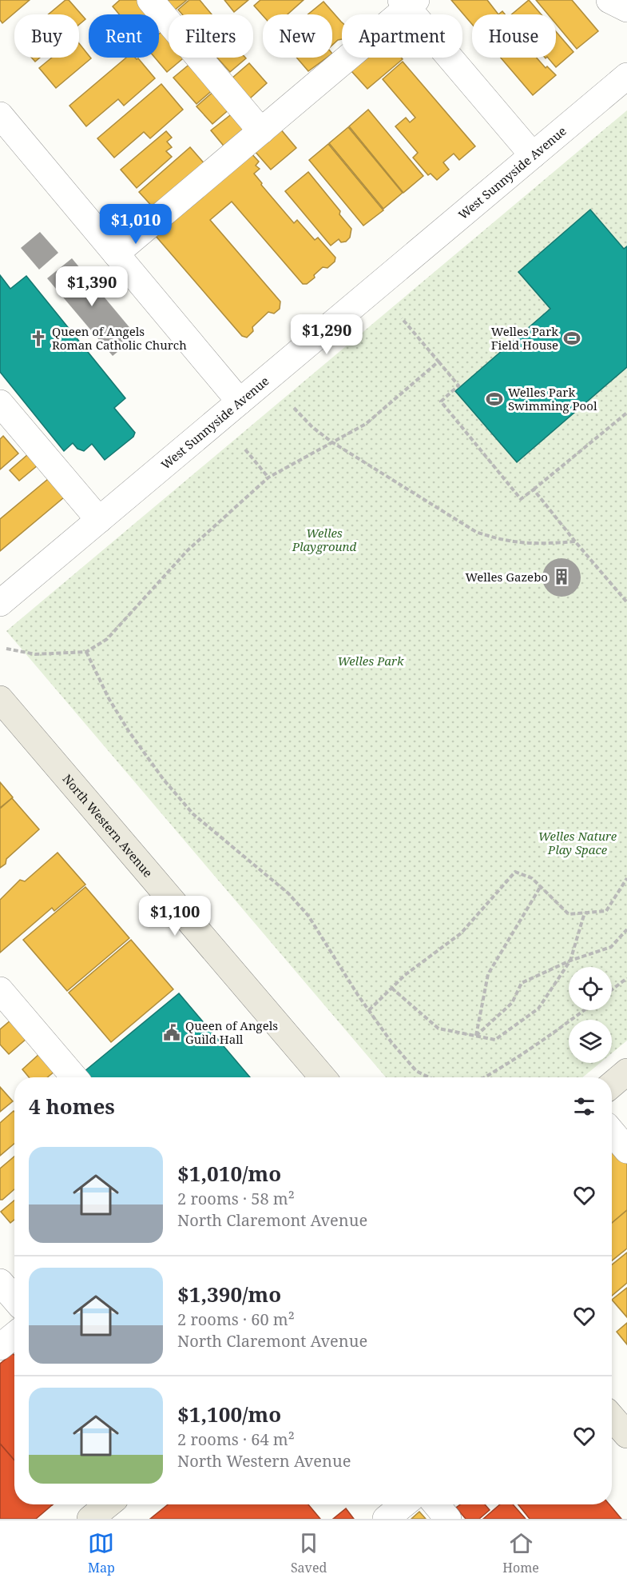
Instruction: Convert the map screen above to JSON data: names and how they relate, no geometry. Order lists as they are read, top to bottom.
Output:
{
  "streets": {
    "main road": ["North Western Avenue"],
    "street": ["West Sunnyside Avenue"]
  },
  "parks": ["Welles Playground", "Welles Park", "Welles Nature Play Space"],
  "places": {
    "church": ["Queen of Angels Roman Catholic Church"],
    "sports": ["Welles Park Field House", "Welles Park Swimming Pool"],
    "building": ["Welles Gazebo"],
    "public building": ["Queen of Angels Guild Hall"]
  },
  "page": {
    "chip": [
      "Buy",
      "Rent",
      "Filters",
      "New",
      "Apartment",
      "House"
    ],
    "price": [
      "$1,010",
      "$1,390",
      "$1,290",
      "$1,100"
    ],
    "heading": "4 homes",
    "list": [
      {
        "name": "$1,010/mo",
        "note": "2 rooms · 58 m² · North Claremont Avenue"
      },
      {
        "name": "$1,390/mo",
        "note": "2 rooms · 60 m² · North Claremont Avenue"
      },
      {
        "name": "$1,100/mo",
        "note": "2 rooms · 64 m² · North Western Avenue"
      }
    ],
    "tabs": ["Map", "Saved", "Home"]
  }
}
